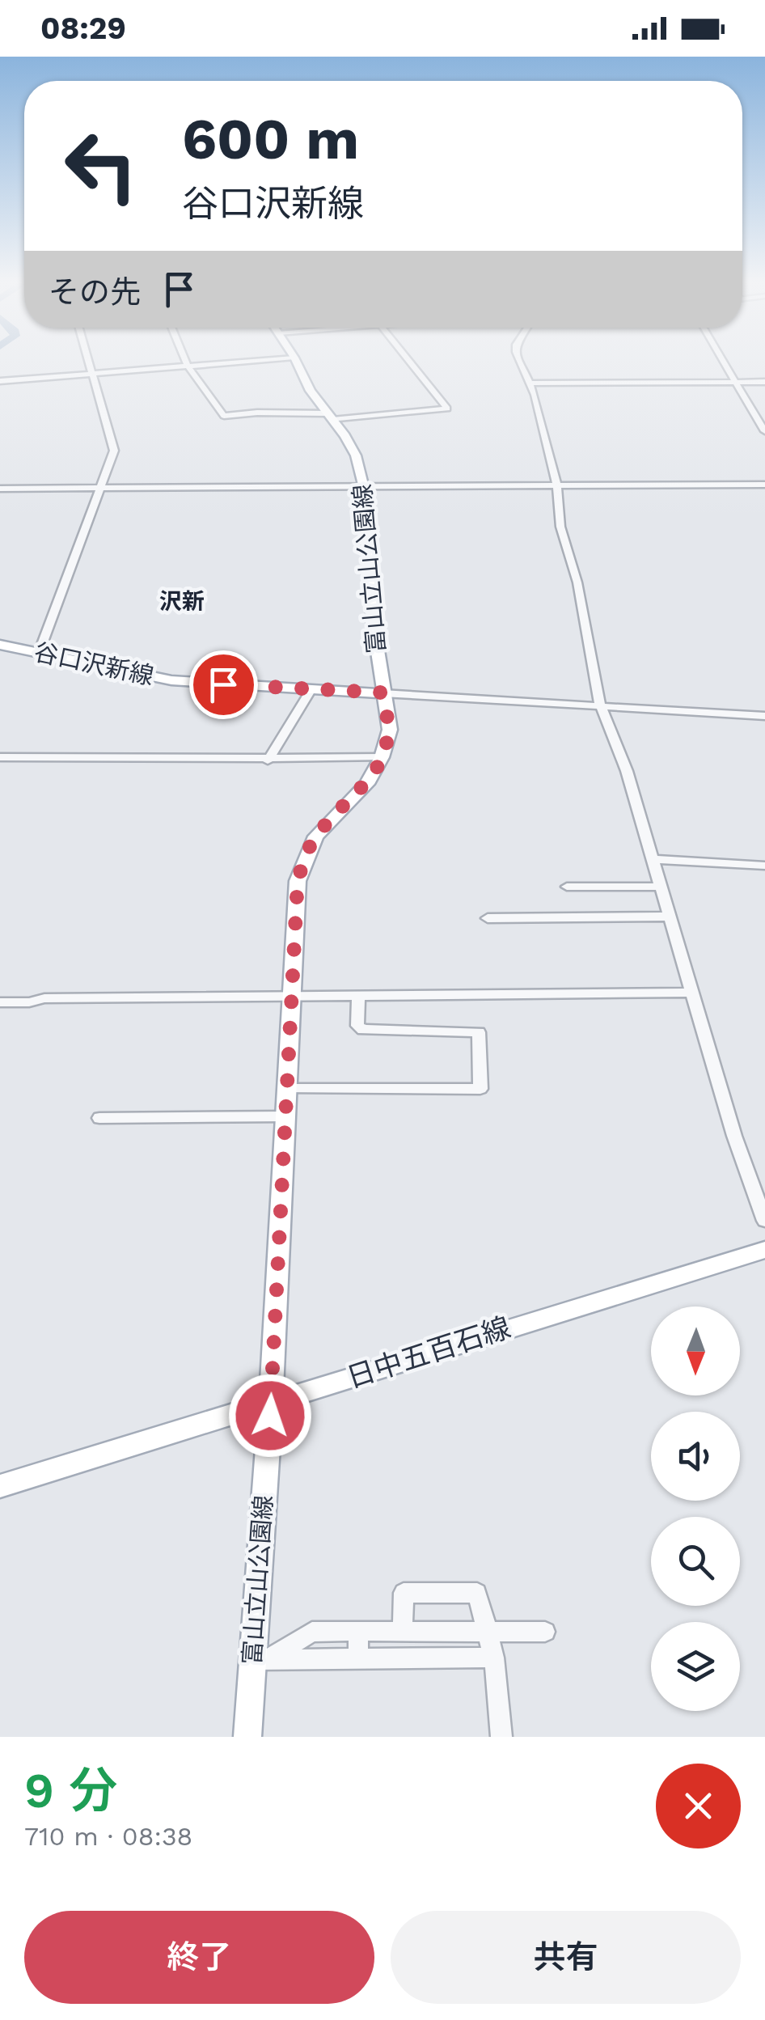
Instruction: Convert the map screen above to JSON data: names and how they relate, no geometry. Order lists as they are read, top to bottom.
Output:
{
  "streets": {
    "main road": ["富山立山公園線", "谷口沢新線", "日中五百石線"]
  },
  "crossings": [
    ["富山立山公園線", "谷口沢新線"],
    ["富山立山公園線", "日中五百石線"]
  ],
  "districts": ["沢新"],
  "north": "bottom",
  "page": {
    "status": "08:29",
    "turn": ["600 m", "谷口沢新線"],
    "then": "その先",
    "heading": ["9 分", "710 m · 08:38"],
    "buttons": ["終了", "共有"]
  }
}
